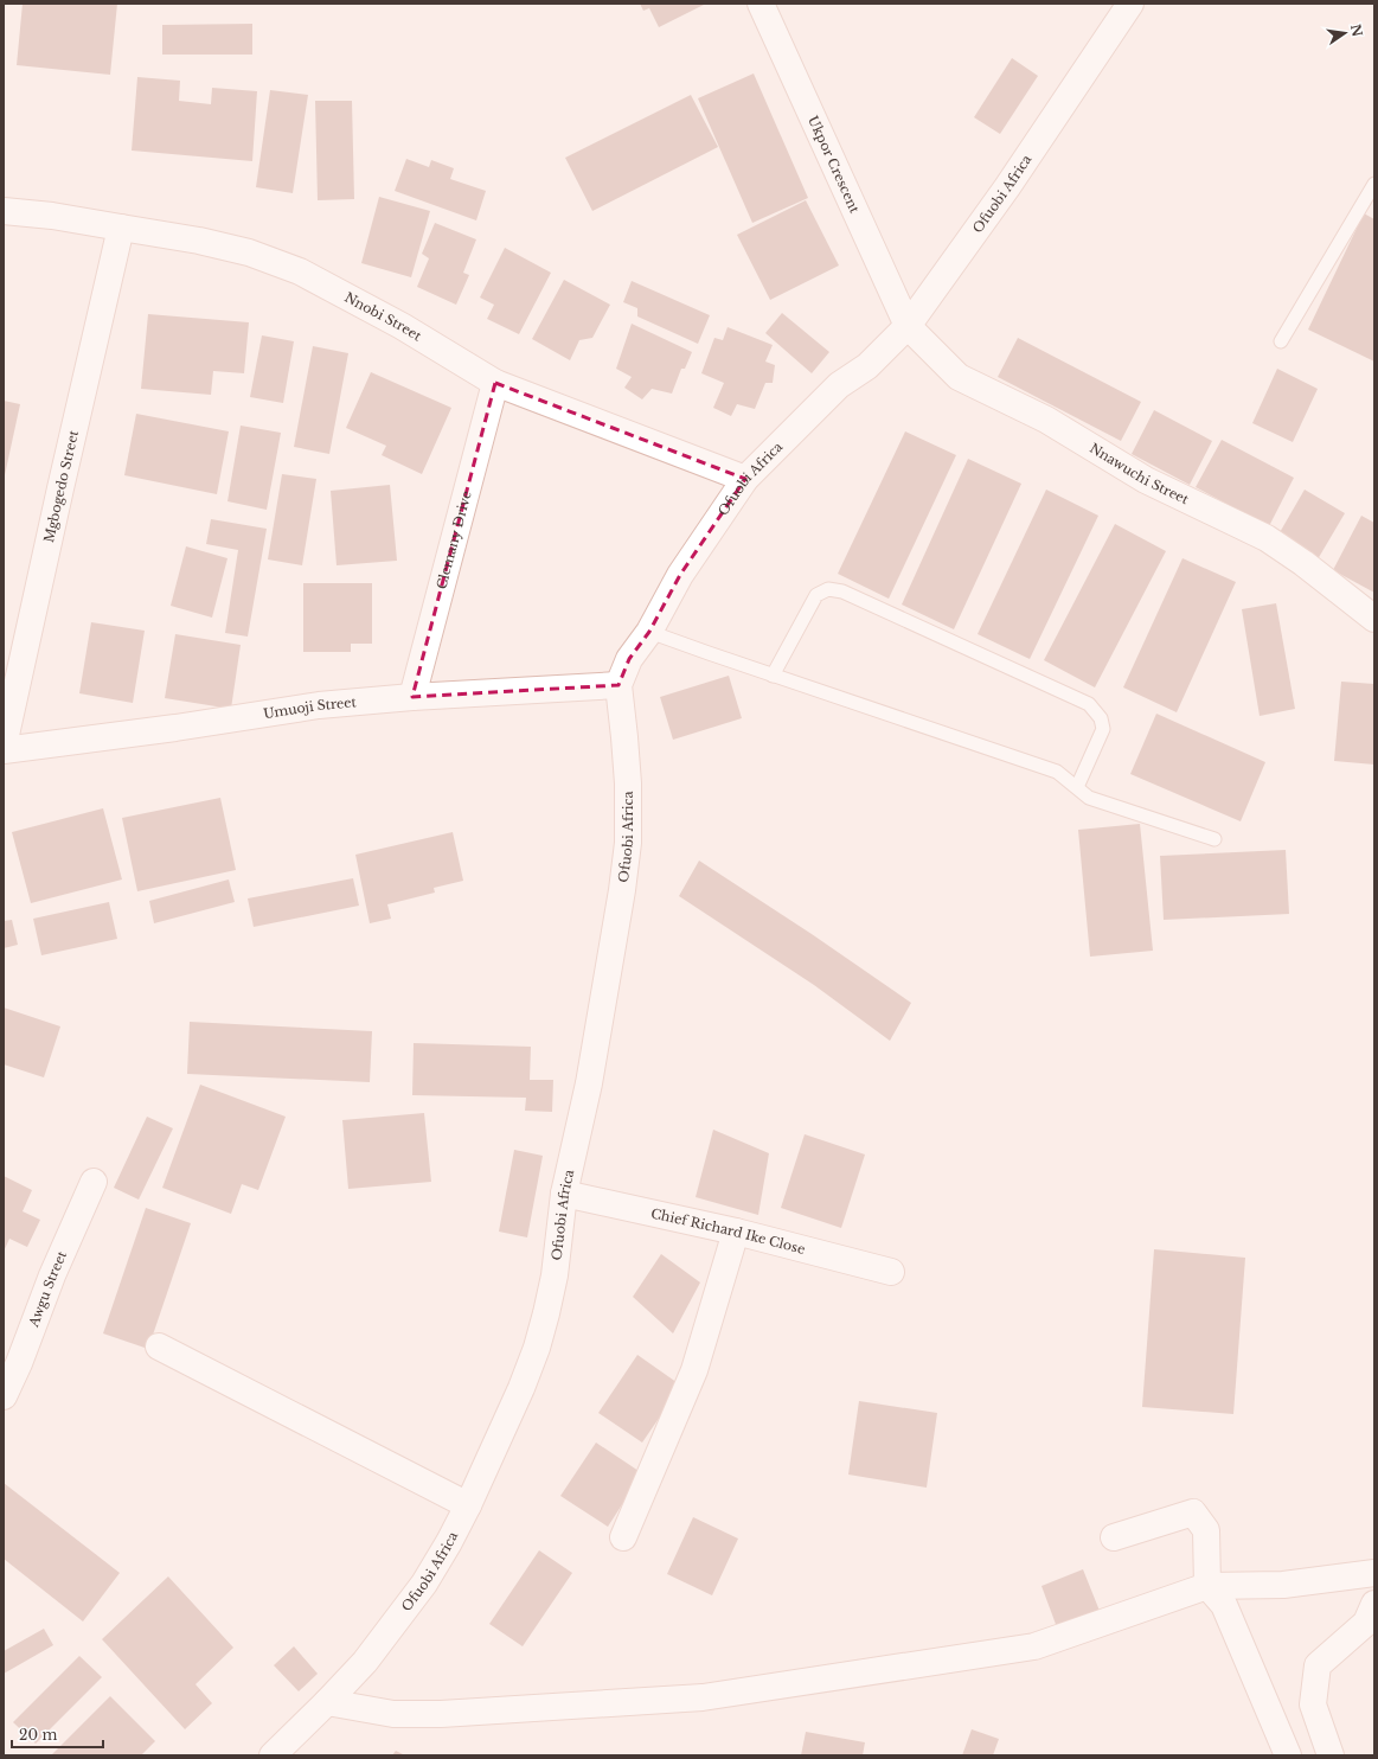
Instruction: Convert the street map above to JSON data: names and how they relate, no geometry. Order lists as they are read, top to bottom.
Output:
{
  "streets": {
    "street": [
      "Ukpor Crescent",
      "Ofuobi Africa",
      "Nnobi Street",
      "Nnawuchi Street",
      "Mgbogedo Street",
      "Clemany Drive",
      "Umuoji Street",
      "Chief Richard Ike Close",
      "Awgu Street"
    ]
  },
  "crossings": [
    ["Ukpor Crescent", "Ofuobi Africa"],
    ["Ukpor Crescent", "Nnawuchi Street"],
    ["Ofuobi Africa", "Nnobi Street"],
    ["Ofuobi Africa", "Nnawuchi Street"],
    ["Ofuobi Africa", "Umuoji Street"],
    ["Ofuobi Africa", "Chief Richard Ike Close"],
    ["Nnobi Street", "Mgbogedo Street"],
    ["Nnobi Street", "Clemany Drive"],
    ["Clemany Drive", "Umuoji Street"]
  ],
  "scale_bar": "20 m",
  "north": "right"
}
